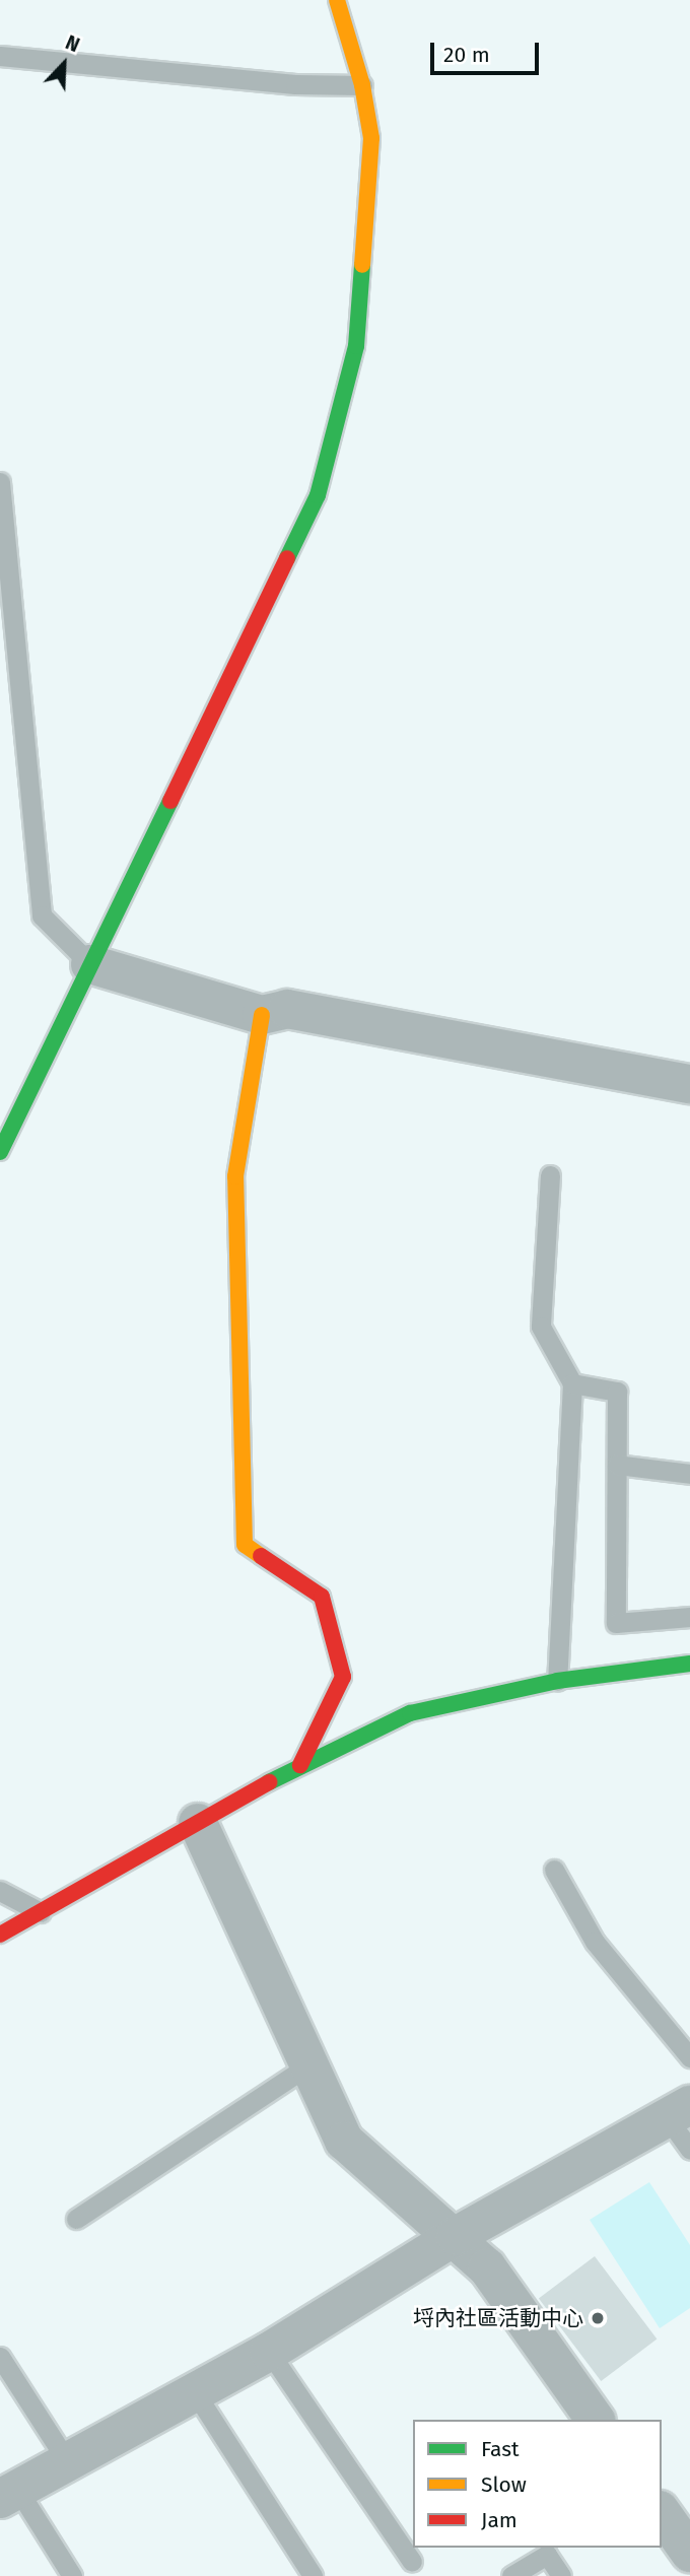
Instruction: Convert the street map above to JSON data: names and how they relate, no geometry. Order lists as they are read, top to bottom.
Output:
{
  "places": ["埒內社區活動中心"],
  "legend": ["Fast", "Slow", "Jam"],
  "scale_bar": "20 m",
  "north": "top right"
}
